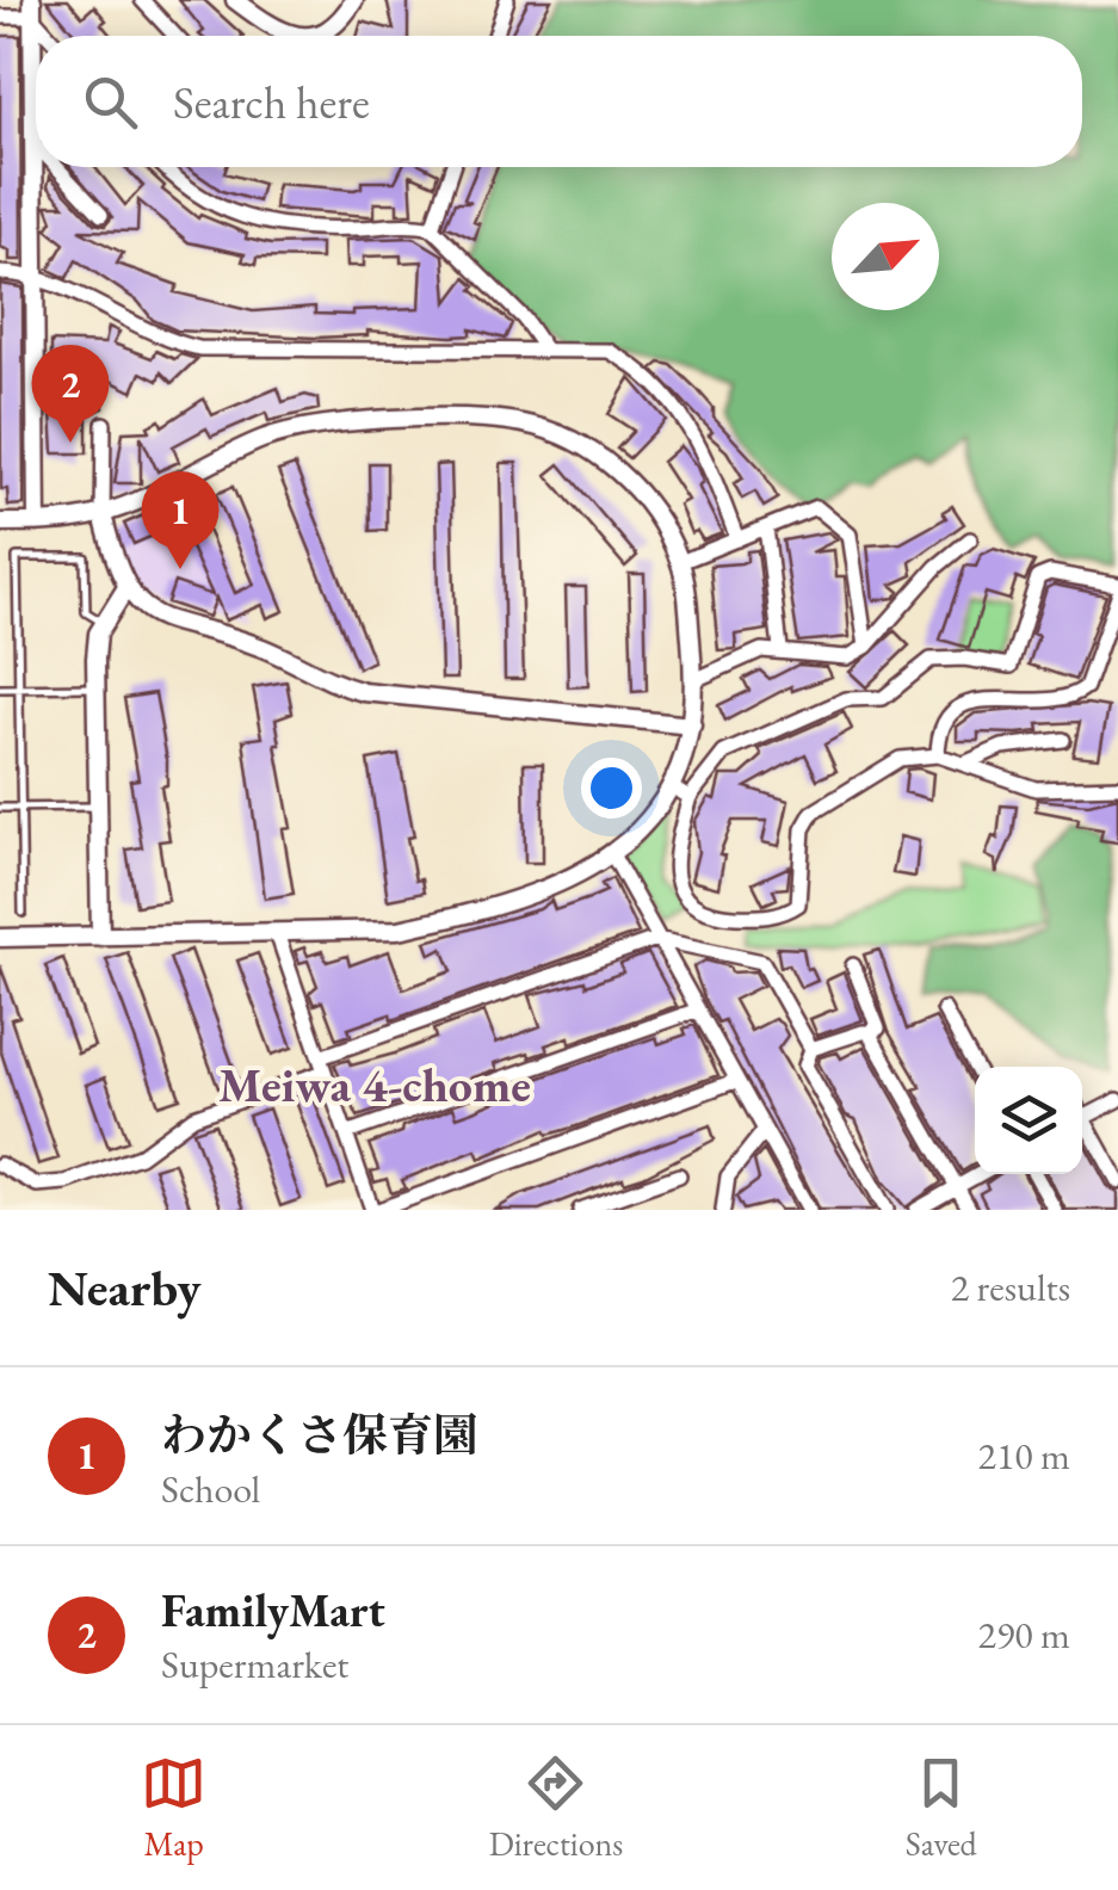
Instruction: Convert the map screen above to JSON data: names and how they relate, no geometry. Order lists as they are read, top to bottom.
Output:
{
  "districts": ["Meiwa 4-chome"],
  "north": "top right",
  "page": {
    "search": "Search here",
    "pins": ["2", "1"],
    "heading": ["Nearby", "2 results"],
    "list": [
      {
        "mark": "1",
        "name": "わかくさ保育園",
        "note": "School",
        "value": "210 m"
      },
      {
        "mark": "2",
        "name": "FamilyMart",
        "note": "Supermarket",
        "value": "290 m"
      }
    ],
    "nav": ["Map", "Directions", "Saved"]
  }
}
